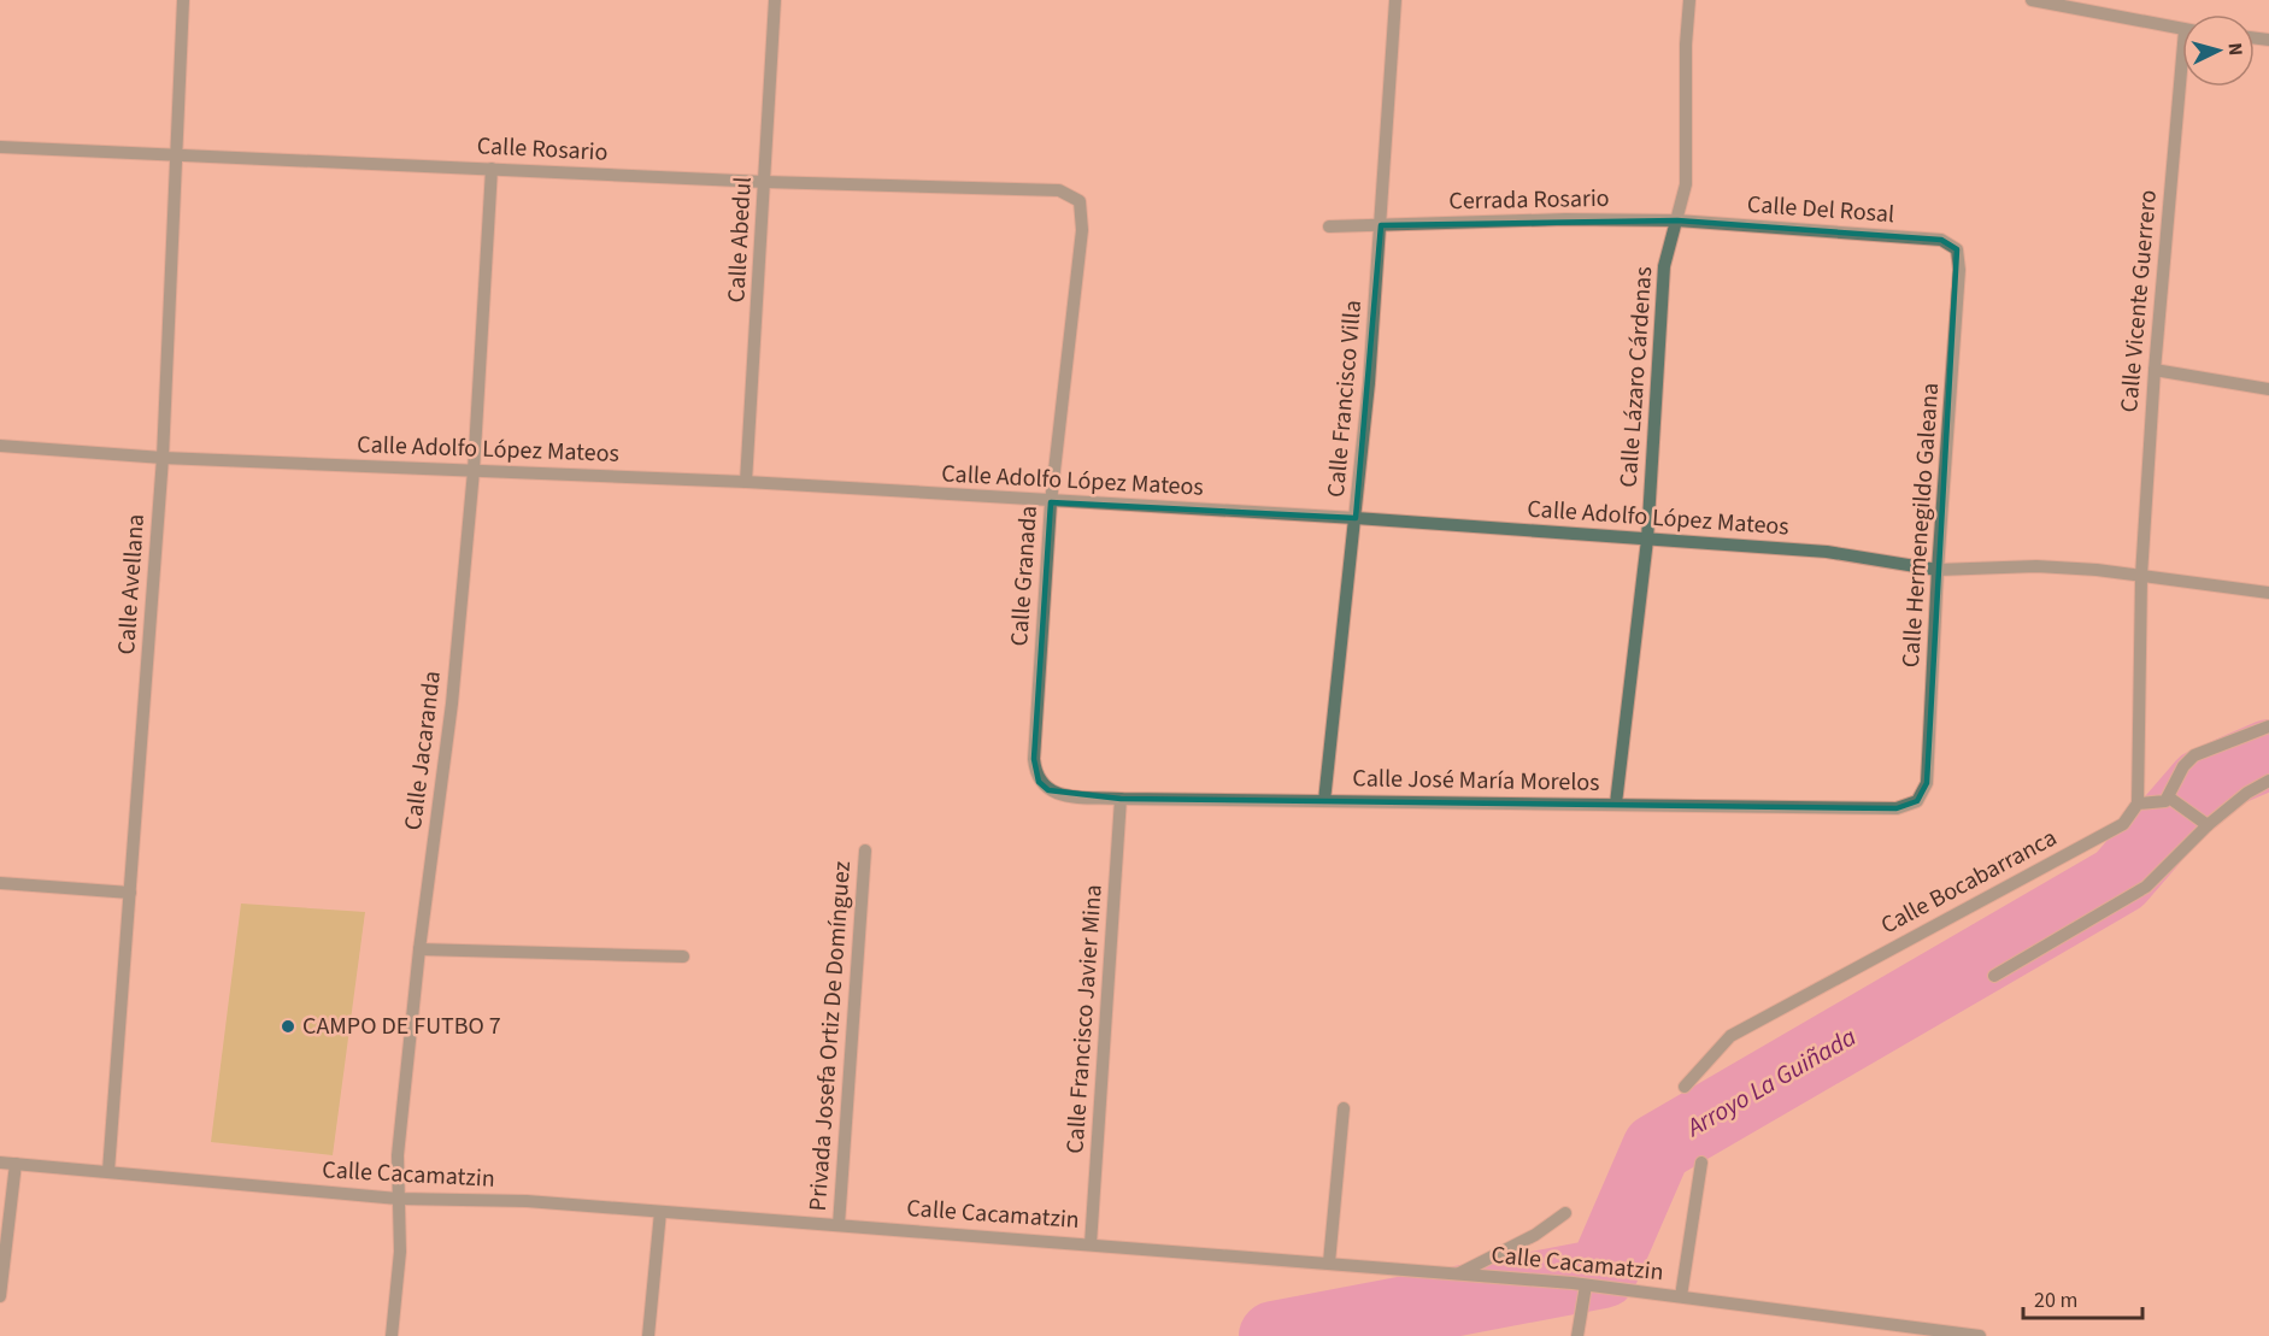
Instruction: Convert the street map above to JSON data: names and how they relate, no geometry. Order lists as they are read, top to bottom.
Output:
{
  "streets": {
    "street": [
      "Calle Rosario",
      "Cerrada Rosario",
      "Calle Del Rosal",
      "Calle Abedul",
      "Calle Vicente Guerrero",
      "Calle Lázaro Cárdenas",
      "Calle Francisco Villa",
      "Calle Adolfo López Mateos",
      "Calle Hermenegildo Galeana",
      "Calle Granada",
      "Calle Avellana",
      "Calle Jacaranda",
      "Calle José María Morelos",
      "Calle Bocabarranca",
      "Calle Francisco Javier Mina",
      "Privada Josefa Ortiz De Domínguez",
      "Calle Cacamatzin"
    ]
  },
  "crossings": [
    ["Calle Rosario", "Calle Abedul"],
    ["Calle Rosario", "Calle Granada"],
    ["Calle Rosario", "Calle Avellana"],
    ["Calle Rosario", "Calle Jacaranda"],
    ["Cerrada Rosario", "Calle Del Rosal"],
    ["Cerrada Rosario", "Calle Lázaro Cárdenas"],
    ["Cerrada Rosario", "Calle Francisco Villa"],
    ["Calle Del Rosal", "Calle Lázaro Cárdenas"],
    ["Calle Del Rosal", "Calle Hermenegildo Galeana"],
    ["Calle Abedul", "Calle Adolfo López Mateos"],
    ["Calle Vicente Guerrero", "Calle Adolfo López Mateos"],
    ["Calle Vicente Guerrero", "Calle Bocabarranca"],
    ["Calle Lázaro Cárdenas", "Calle Adolfo López Mateos"],
    ["Calle Lázaro Cárdenas", "Calle José María Morelos"],
    ["Calle Francisco Villa", "Calle Adolfo López Mateos"],
    ["Calle Francisco Villa", "Calle José María Morelos"],
    ["Calle Adolfo López Mateos", "Calle Hermenegildo Galeana"],
    ["Calle Adolfo López Mateos", "Calle Granada"],
    ["Calle Adolfo López Mateos", "Calle Avellana"],
    ["Calle Adolfo López Mateos", "Calle Jacaranda"],
    ["Calle Hermenegildo Galeana", "Calle José María Morelos"],
    ["Calle Granada", "Calle José María Morelos"],
    ["Calle Avellana", "Calle Cacamatzin"],
    ["Calle Jacaranda", "Calle Cacamatzin"],
    ["Calle José María Morelos", "Calle Francisco Javier Mina"],
    ["Calle Francisco Javier Mina", "Calle Cacamatzin"],
    ["Privada Josefa Ortiz De Domínguez", "Calle Cacamatzin"]
  ],
  "water": ["Arroyo La Guiñada"],
  "places": ["CAMPO DE FUTBO 7"],
  "scale_bar": "20 m",
  "north": "right"
}
